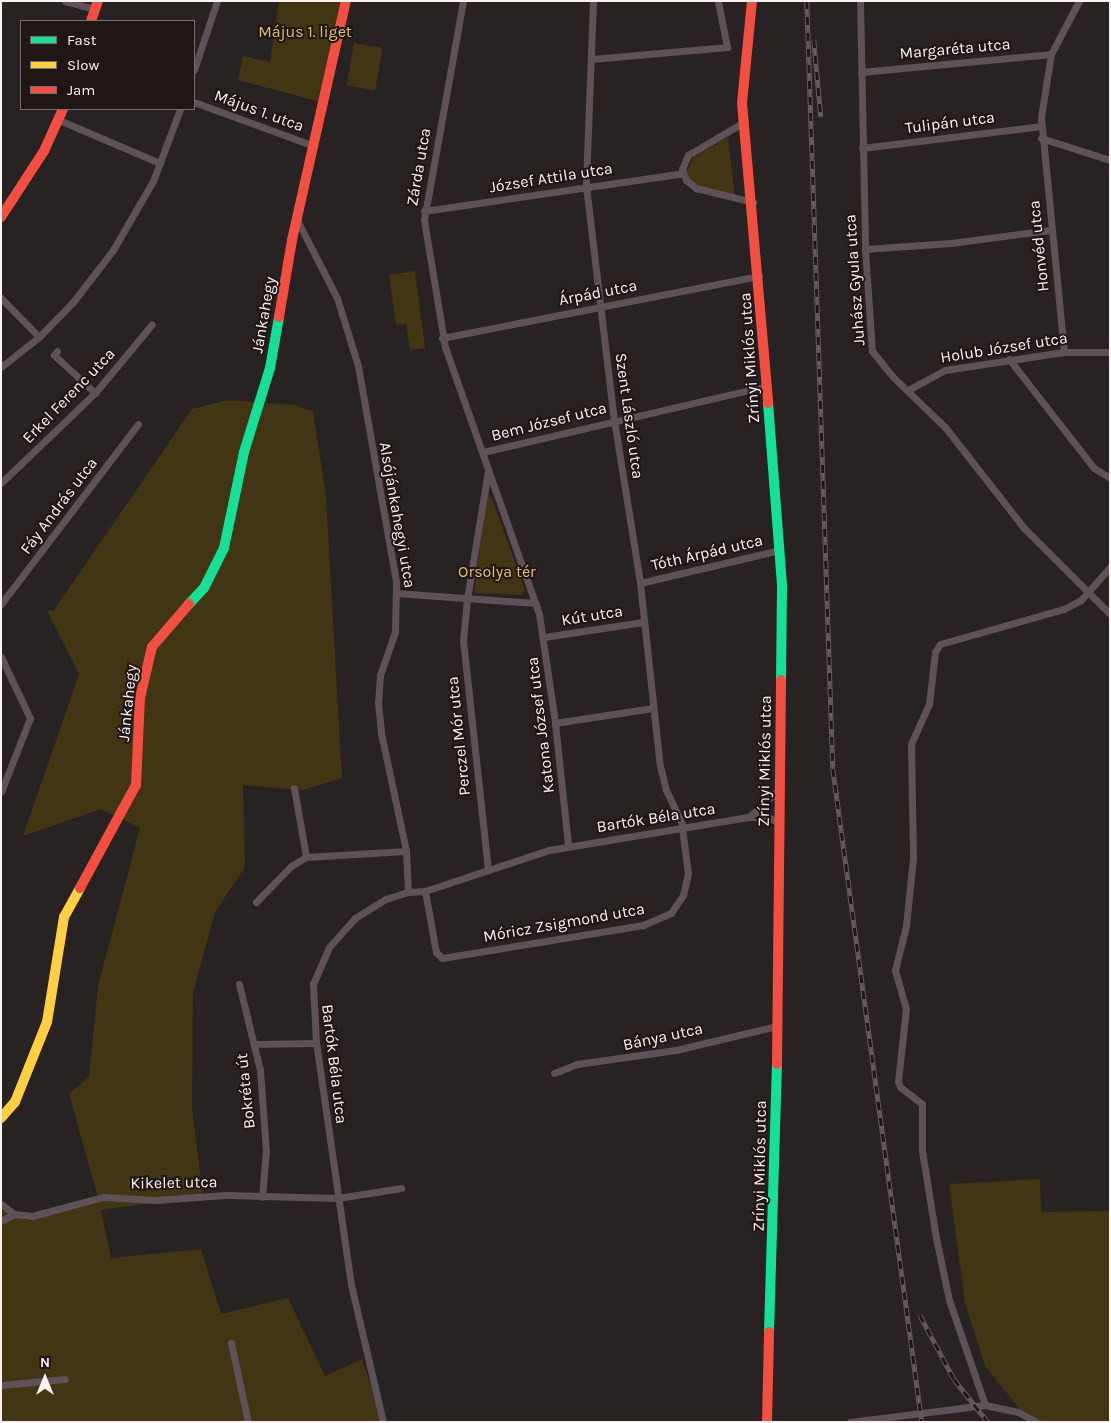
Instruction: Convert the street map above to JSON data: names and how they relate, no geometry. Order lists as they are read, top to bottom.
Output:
{
  "streets": {
    "main road": ["Jánkahegy", "Zrínyi Miklós utca"],
    "street": [
      "Margaréta utca",
      "Május 1. utca",
      "Tulipán utca",
      "Zárda utca",
      "József Attila utca",
      "Honvéd utca",
      "Juhász Gyula utca",
      "Árpád utca",
      "Holub József utca",
      "Erkel Ferenc utca",
      "Szent László utca",
      "Bem József utca",
      "Fáy András utca",
      "Alsójánkahegyi utca",
      "Tóth Árpád utca",
      "Kút utca",
      "Katona József utca",
      "Perczel Mór utca",
      "Bartók Béla utca",
      "Móricz Zsigmond utca",
      "Bánya utca",
      "Bokréta út",
      "Kikelet utca"
    ]
  },
  "crossings": [
    ["Margaréta utca", "Honvéd utca"],
    ["Margaréta utca", "Juhász Gyula utca"],
    ["Május 1. utca", "Jánkahegy"],
    ["Tulipán utca", "Honvéd utca"],
    ["Tulipán utca", "Juhász Gyula utca"],
    ["Zárda utca", "József Attila utca"],
    ["Zárda utca", "Árpád utca"],
    ["Zárda utca", "Bem József utca"],
    ["József Attila utca", "Szent László utca"],
    ["Honvéd utca", "Holub József utca"],
    ["Juhász Gyula utca", "Holub József utca"],
    ["Árpád utca", "Zrínyi Miklós utca"],
    ["Árpád utca", "Szent László utca"],
    ["Jánkahegy", "Alsójánkahegyi utca"],
    ["Zrínyi Miklós utca", "Bem József utca"],
    ["Zrínyi Miklós utca", "Tóth Árpád utca"],
    ["Zrínyi Miklós utca", "Bánya utca"],
    ["Szent László utca", "Bem József utca"],
    ["Szent László utca", "Tóth Árpád utca"],
    ["Szent László utca", "Kút utca"],
    ["Szent László utca", "Bartók Béla utca"],
    ["Szent László utca", "Móricz Zsigmond utca"],
    ["Alsójánkahegyi utca", "Bartók Béla utca"],
    ["Kút utca", "Katona József utca"],
    ["Katona József utca", "Bartók Béla utca"],
    ["Perczel Mór utca", "Bartók Béla utca"],
    ["Bartók Béla utca", "Móricz Zsigmond utca"],
    ["Bartók Béla utca", "Kikelet utca"],
    ["Bokréta út", "Kikelet utca"]
  ],
  "parks": ["Május 1. liget", "Orsolya tér"],
  "legend": ["Fast", "Slow", "Jam"],
  "north": "top"
}
